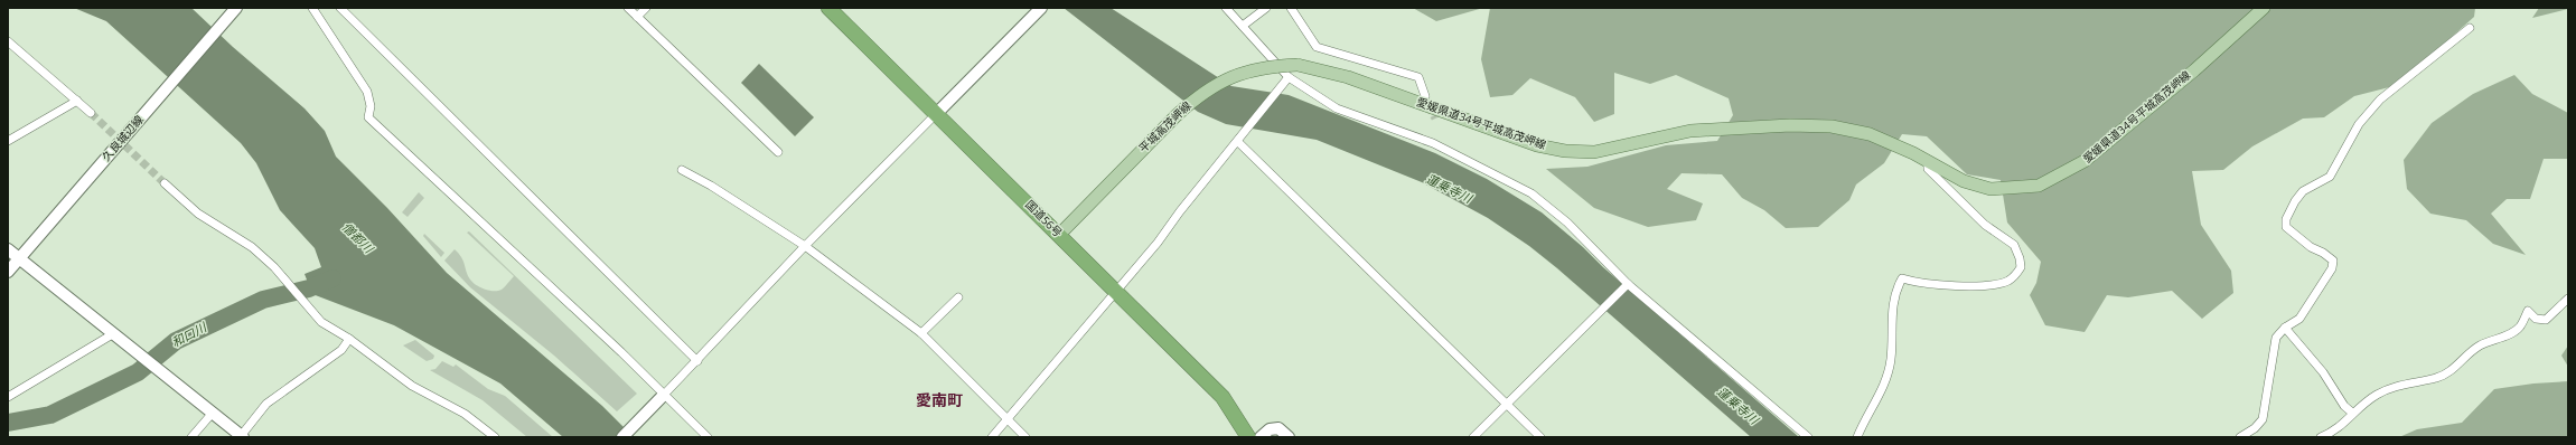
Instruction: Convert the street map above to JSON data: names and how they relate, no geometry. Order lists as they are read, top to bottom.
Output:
{
  "streets": {
    "highway": ["国道56号"],
    "main road": ["愛媛県道34号平城高茂岬線", "平城高茂岬線"],
    "street": ["久良城辺線"]
  },
  "crossings": [
    ["愛媛県道34号平城高茂岬線", "平城高茂岬線"],
    ["平城高茂岬線", "国道56号"]
  ],
  "districts": ["愛南町"],
  "water": ["蓮乗寺川", "僧都川", "和口川"]
}
